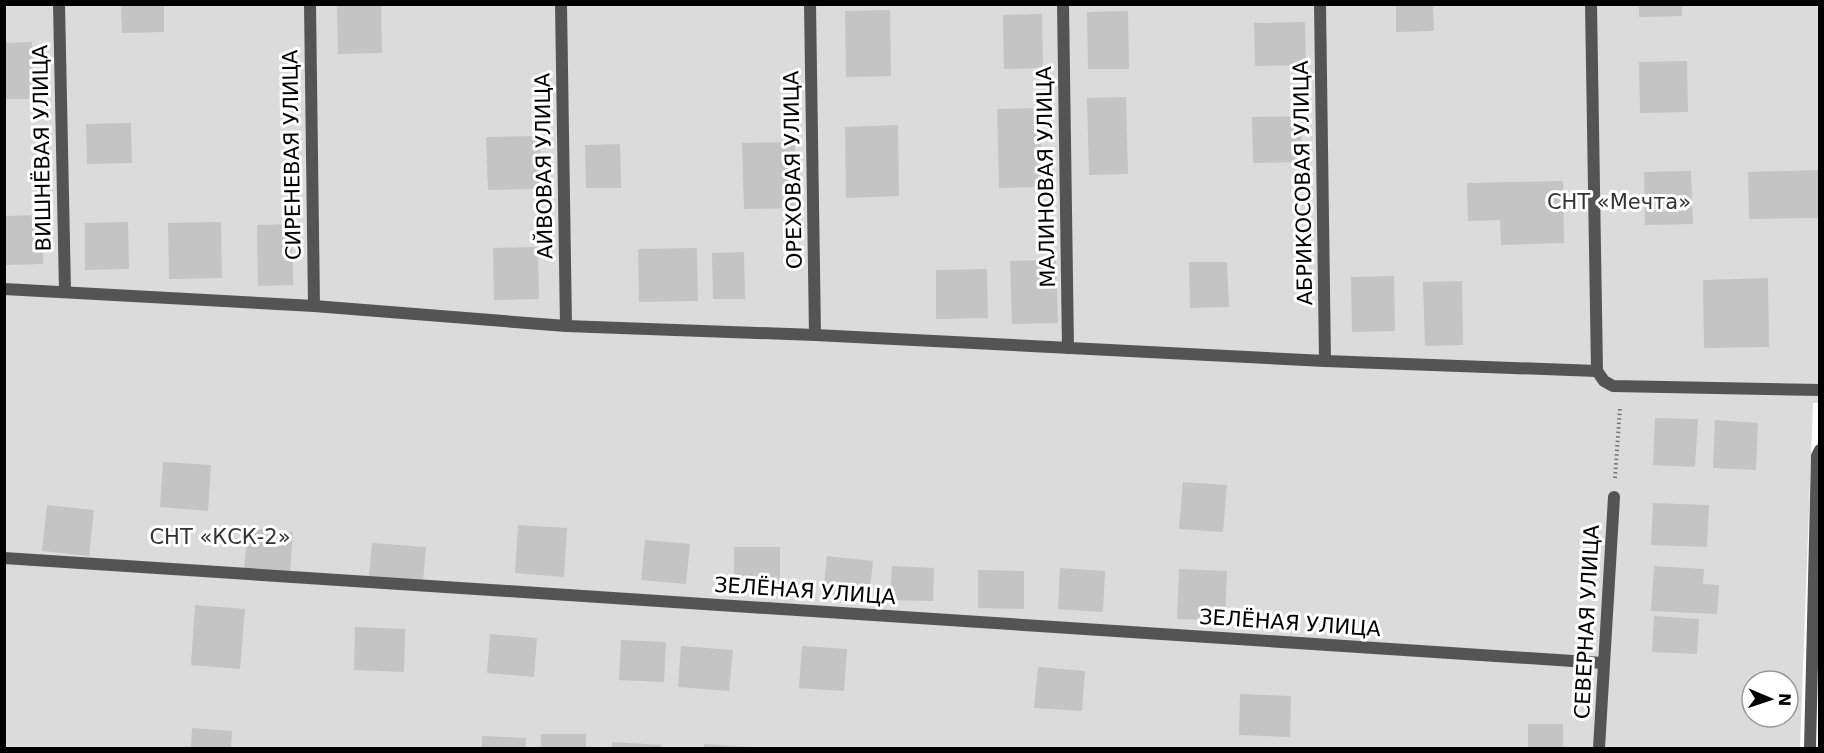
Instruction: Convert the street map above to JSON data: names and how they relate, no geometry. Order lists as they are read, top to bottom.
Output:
{
  "streets": {
    "street": [
      "ВИШНЁВАЯ УЛИЦА",
      "СИРЕНЕВАЯ УЛИЦА",
      "АЙВОВАЯ УЛИЦА",
      "ОРЕХОВАЯ УЛИЦА",
      "МАЛИНОВАЯ УЛИЦА",
      "АБРИКОСОВАЯ УЛИЦА",
      "ЗЕЛЁНАЯ УЛИЦА",
      "СЕВЕРНАЯ УЛИЦА"
    ]
  },
  "crossings": [
    ["ЗЕЛЁНАЯ УЛИЦА", "СЕВЕРНАЯ УЛИЦА"]
  ],
  "parks": ["СНТ «Мечта»", "СНТ «КСК-2»"],
  "north": "right"
}
